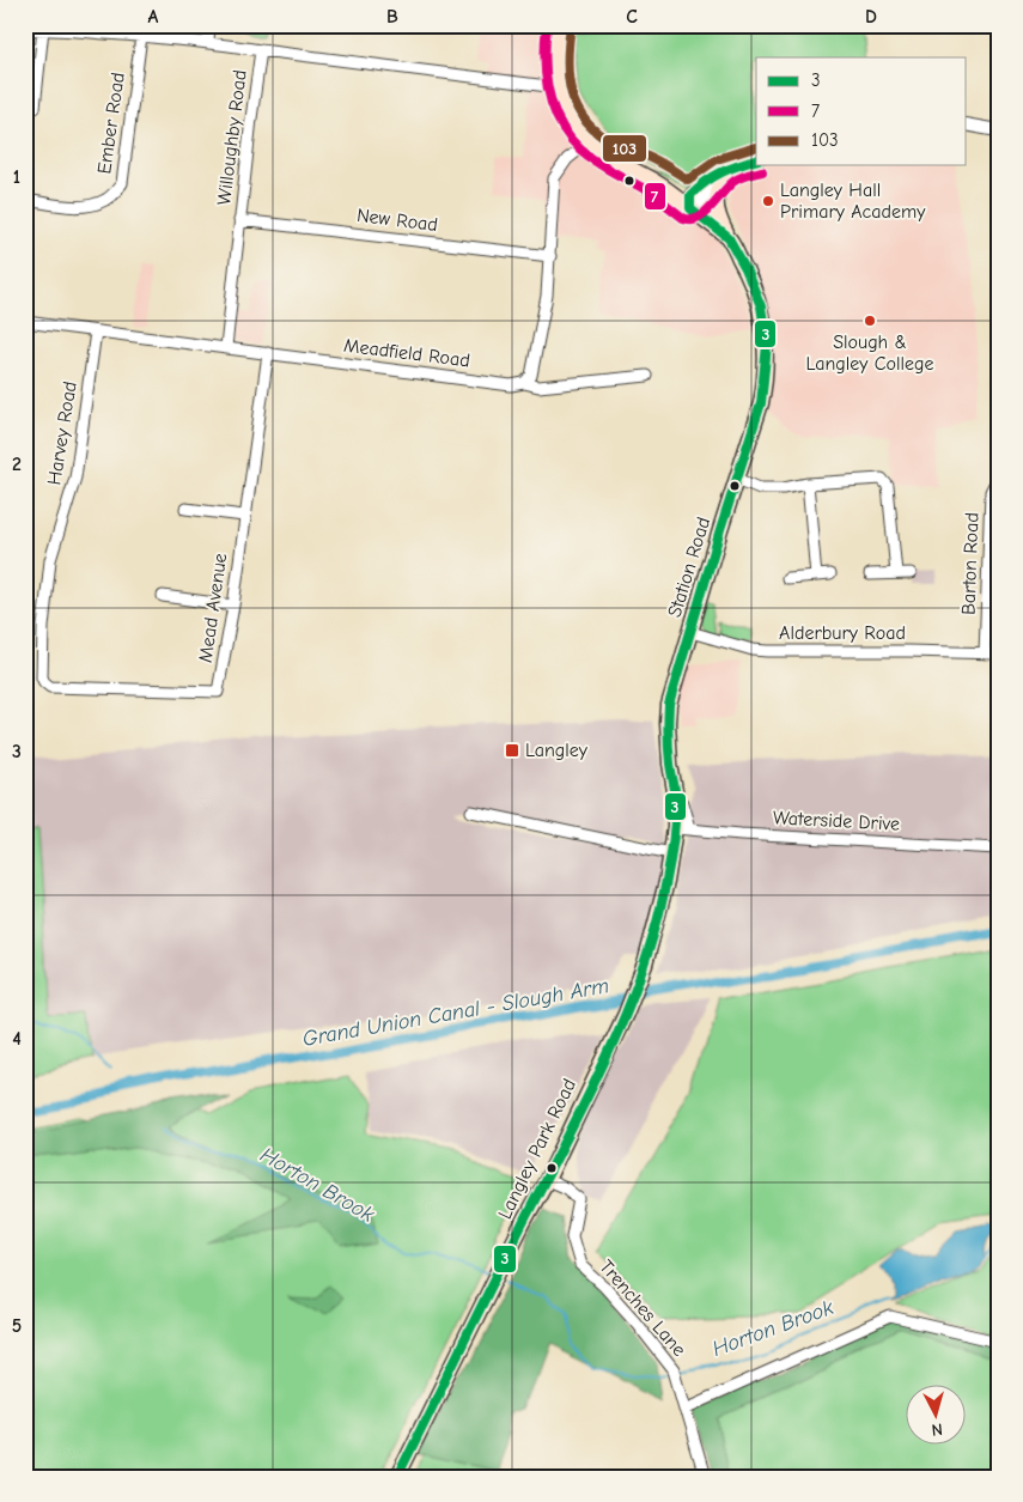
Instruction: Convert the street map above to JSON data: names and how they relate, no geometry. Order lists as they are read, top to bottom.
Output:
{
  "streets": {
    "main road": ["Station Road", "Langley Park Road"],
    "street": [
      "Ember Road",
      "Willoughby Road",
      "New Road",
      "Meadfield Road",
      "Harvey Road",
      "Barton Road",
      "Mead Avenue",
      "Alderbury Road",
      "Waterside Drive",
      "Trenches Lane"
    ]
  },
  "crossings": [
    ["Willoughby Road", "New Road"],
    ["Willoughby Road", "Meadfield Road"],
    ["Meadfield Road", "Harvey Road"],
    ["Meadfield Road", "Mead Avenue"],
    ["Harvey Road", "Mead Avenue"],
    ["Barton Road", "Alderbury Road"],
    ["Station Road", "Alderbury Road"],
    ["Station Road", "Waterside Drive"],
    ["Station Road", "Langley Park Road"],
    ["Langley Park Road", "Trenches Lane"]
  ],
  "water": ["Grand Union Canal - Slough Arm", "Horton Brook"],
  "places": {
    "other": ["Langley Hall Primary Academy", "Slough & Langley College"],
    "transit": ["Langley"]
  },
  "lines": ["transit line 7", "transit line 103", "transit line 3"],
  "legend": ["3", "7", "103"],
  "north": "bottom",
  "grid": {
    "columns": [
      "A",
      "B",
      "C",
      "D"
    ],
    "rows": [
      "1",
      "2",
      "3",
      "4",
      "5"
    ]
  }
}
